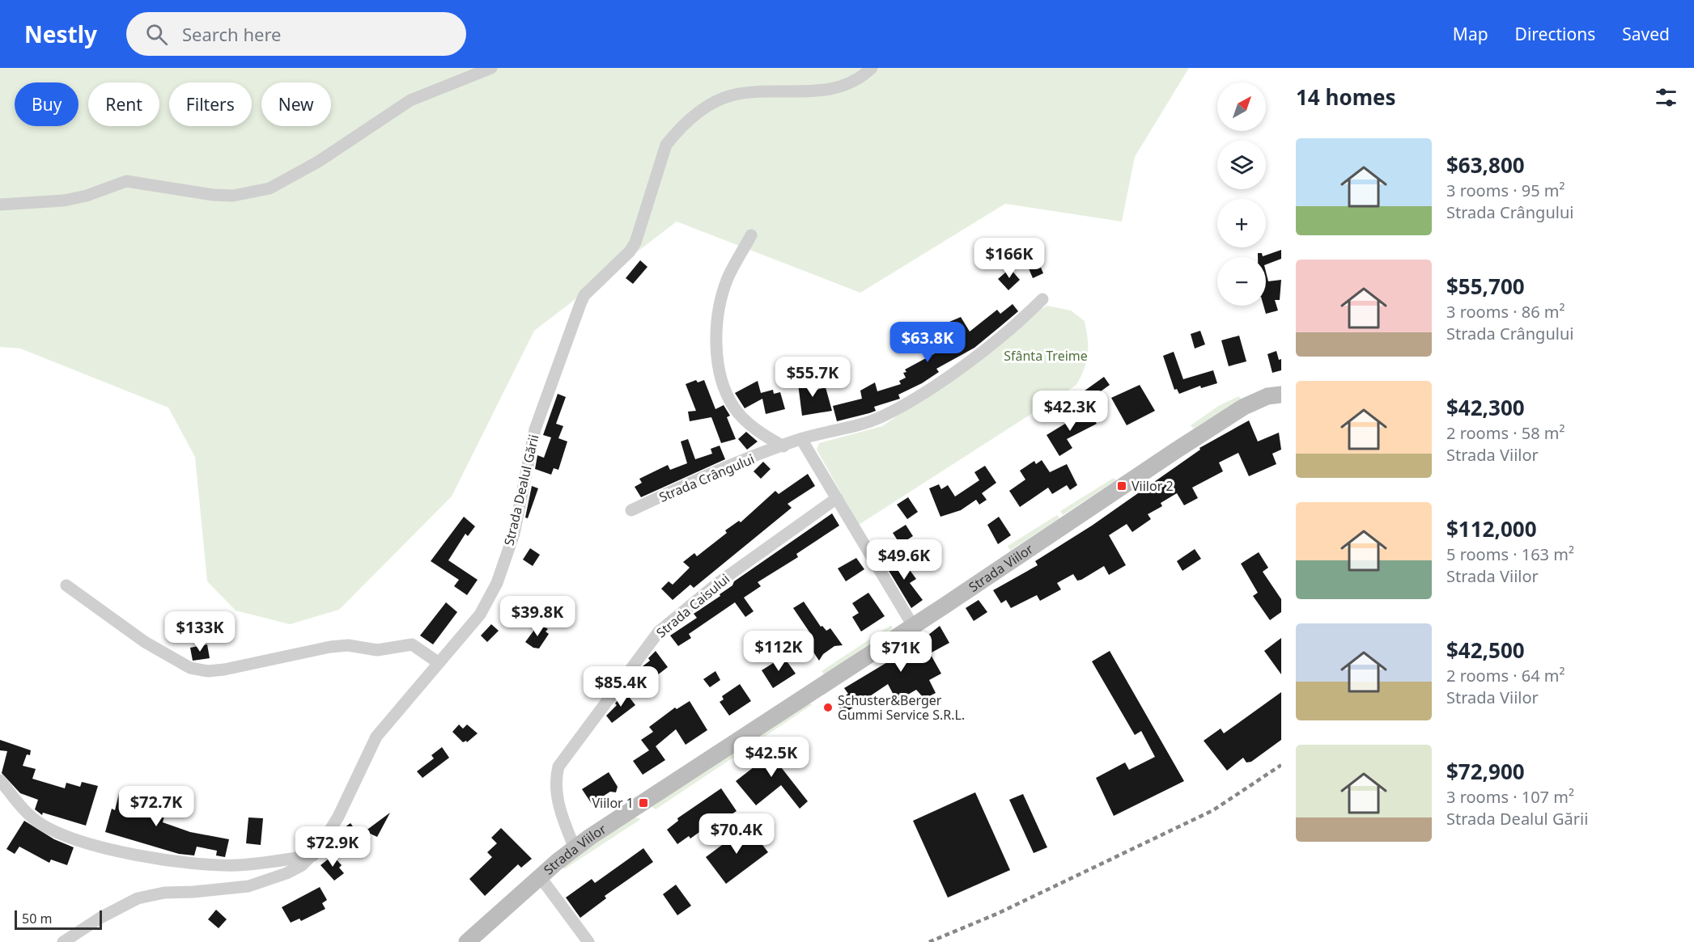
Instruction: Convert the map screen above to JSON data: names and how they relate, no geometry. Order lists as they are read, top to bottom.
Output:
{
  "streets": {
    "street": [
      "Strada Crângului",
      "Strada Dealul Gării",
      "Strada Viilor",
      "Strada Caisului"
    ]
  },
  "crossings": [
    ["Strada Viilor", "Strada Caisului"]
  ],
  "parks": ["Sfânta Treime"],
  "places": {
    "transit": ["Viilor 2", "Viilor 1"],
    "other": ["Schuster&Berger Gummi Service S.R.L."]
  },
  "scale_bar": "50 m",
  "north": "top right",
  "page": {
    "header": "Nestly",
    "search": "Search here",
    "nav": ["Map", "Directions", "Saved"],
    "heading": "14 homes",
    "map_buttons": ["+", "−"],
    "chip": [
      "Buy",
      "Rent",
      "Filters",
      "New"
    ],
    "list": [
      {
        "name": "$63,800",
        "note": "3 rooms · 95 m² · Strada Crângului"
      },
      {
        "name": "$55,700",
        "note": "3 rooms · 86 m² · Strada Crângului"
      },
      {
        "name": "$42,300",
        "note": "2 rooms · 58 m² · Strada Viilor"
      },
      {
        "name": "$112,000",
        "note": "5 rooms · 163 m² · Strada Viilor"
      },
      {
        "name": "$42,500",
        "note": "2 rooms · 64 m² · Strada Viilor"
      },
      {
        "name": "$72,900",
        "note": "3 rooms · 107 m² · Strada Dealul Gării"
      }
    ],
    "price": [
      "$166K",
      "$63.8K",
      "$55.7K",
      "$42.3K",
      "$49.6K",
      "$39.8K",
      "$133K",
      "$112K",
      "$71K",
      "$85.4K",
      "$42.5K",
      "$72.7K",
      "$70.4K",
      "$72.9K"
    ],
    "scale": "50 m"
  }
}
